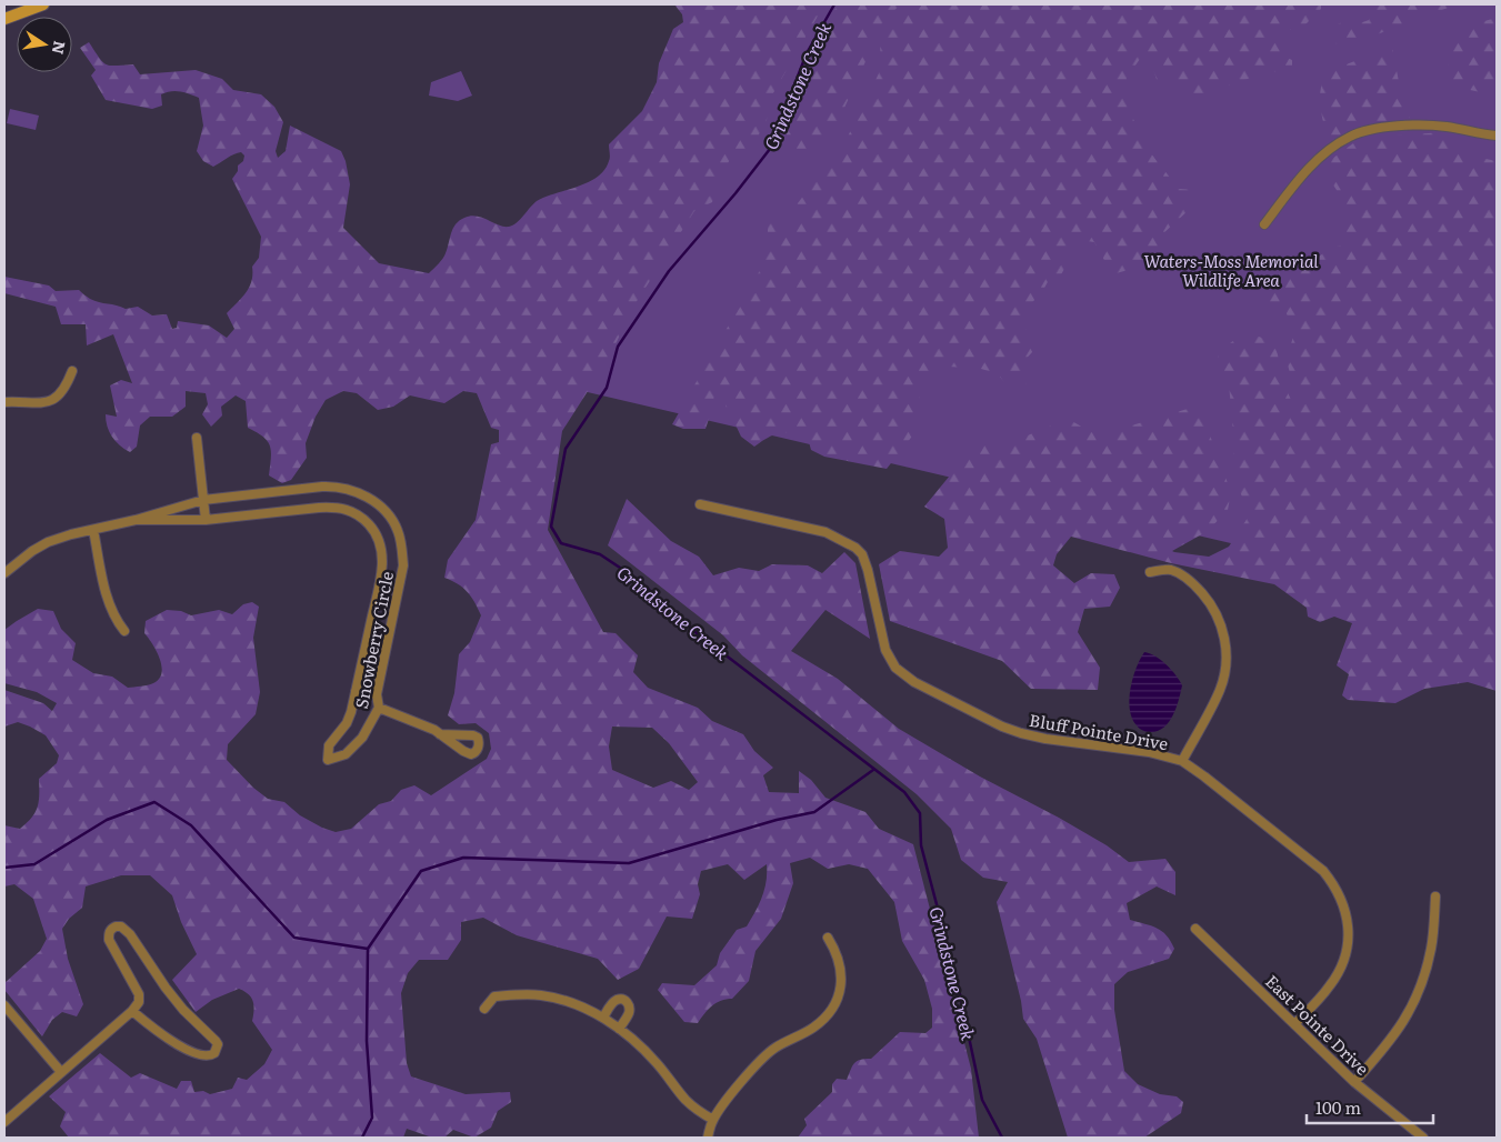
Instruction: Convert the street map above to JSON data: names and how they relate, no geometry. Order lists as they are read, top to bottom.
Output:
{
  "streets": {
    "street": ["Snowberry Circle", "Bluff Pointe Drive", "East Pointe Drive"]
  },
  "crossings": [
    ["Bluff Pointe Drive", "East Pointe Drive"]
  ],
  "water": ["Grindstone Creek"],
  "parks": ["Waters-Moss Memorial Wildlife Area"],
  "scale_bar": "100 m",
  "north": "right"
}
